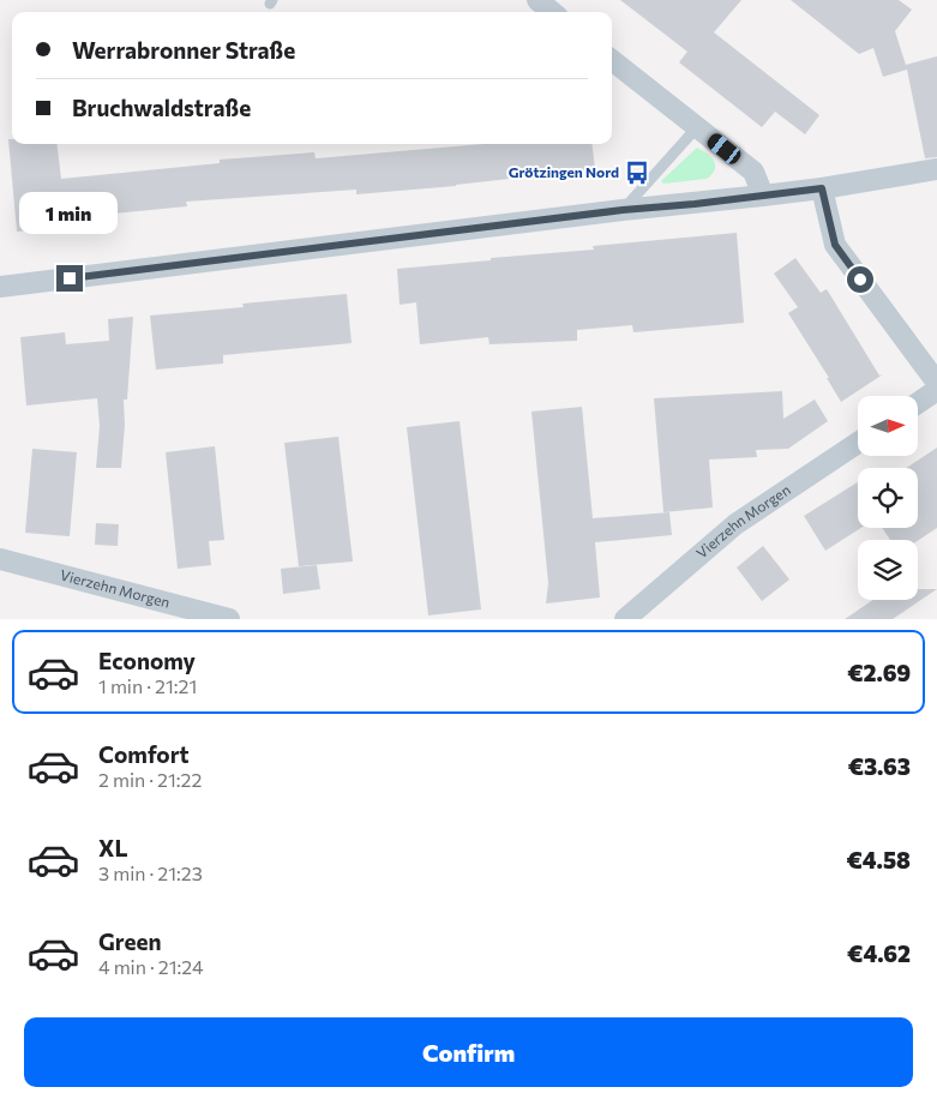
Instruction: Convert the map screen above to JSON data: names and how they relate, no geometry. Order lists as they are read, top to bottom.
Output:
{
  "streets": {
    "street": ["Vierzehn Morgen"]
  },
  "places": {
    "bus stop": ["Grötzingen Nord"]
  },
  "north": "right",
  "page": {
    "banner": ["Werrabronner Straße", "Bruchwaldstraße"],
    "bubble": "1 min",
    "list": [
      {
        "name": "Economy",
        "note": "1 min · 21:21",
        "value": "€2.69"
      },
      {
        "name": "Comfort",
        "note": "2 min · 21:22",
        "value": "€3.63"
      },
      {
        "name": "XL",
        "note": "3 min · 21:23",
        "value": "€4.58"
      },
      {
        "name": "Green",
        "note": "4 min · 21:24",
        "value": "€4.62"
      }
    ],
    "buttons": "Confirm"
  }
}
